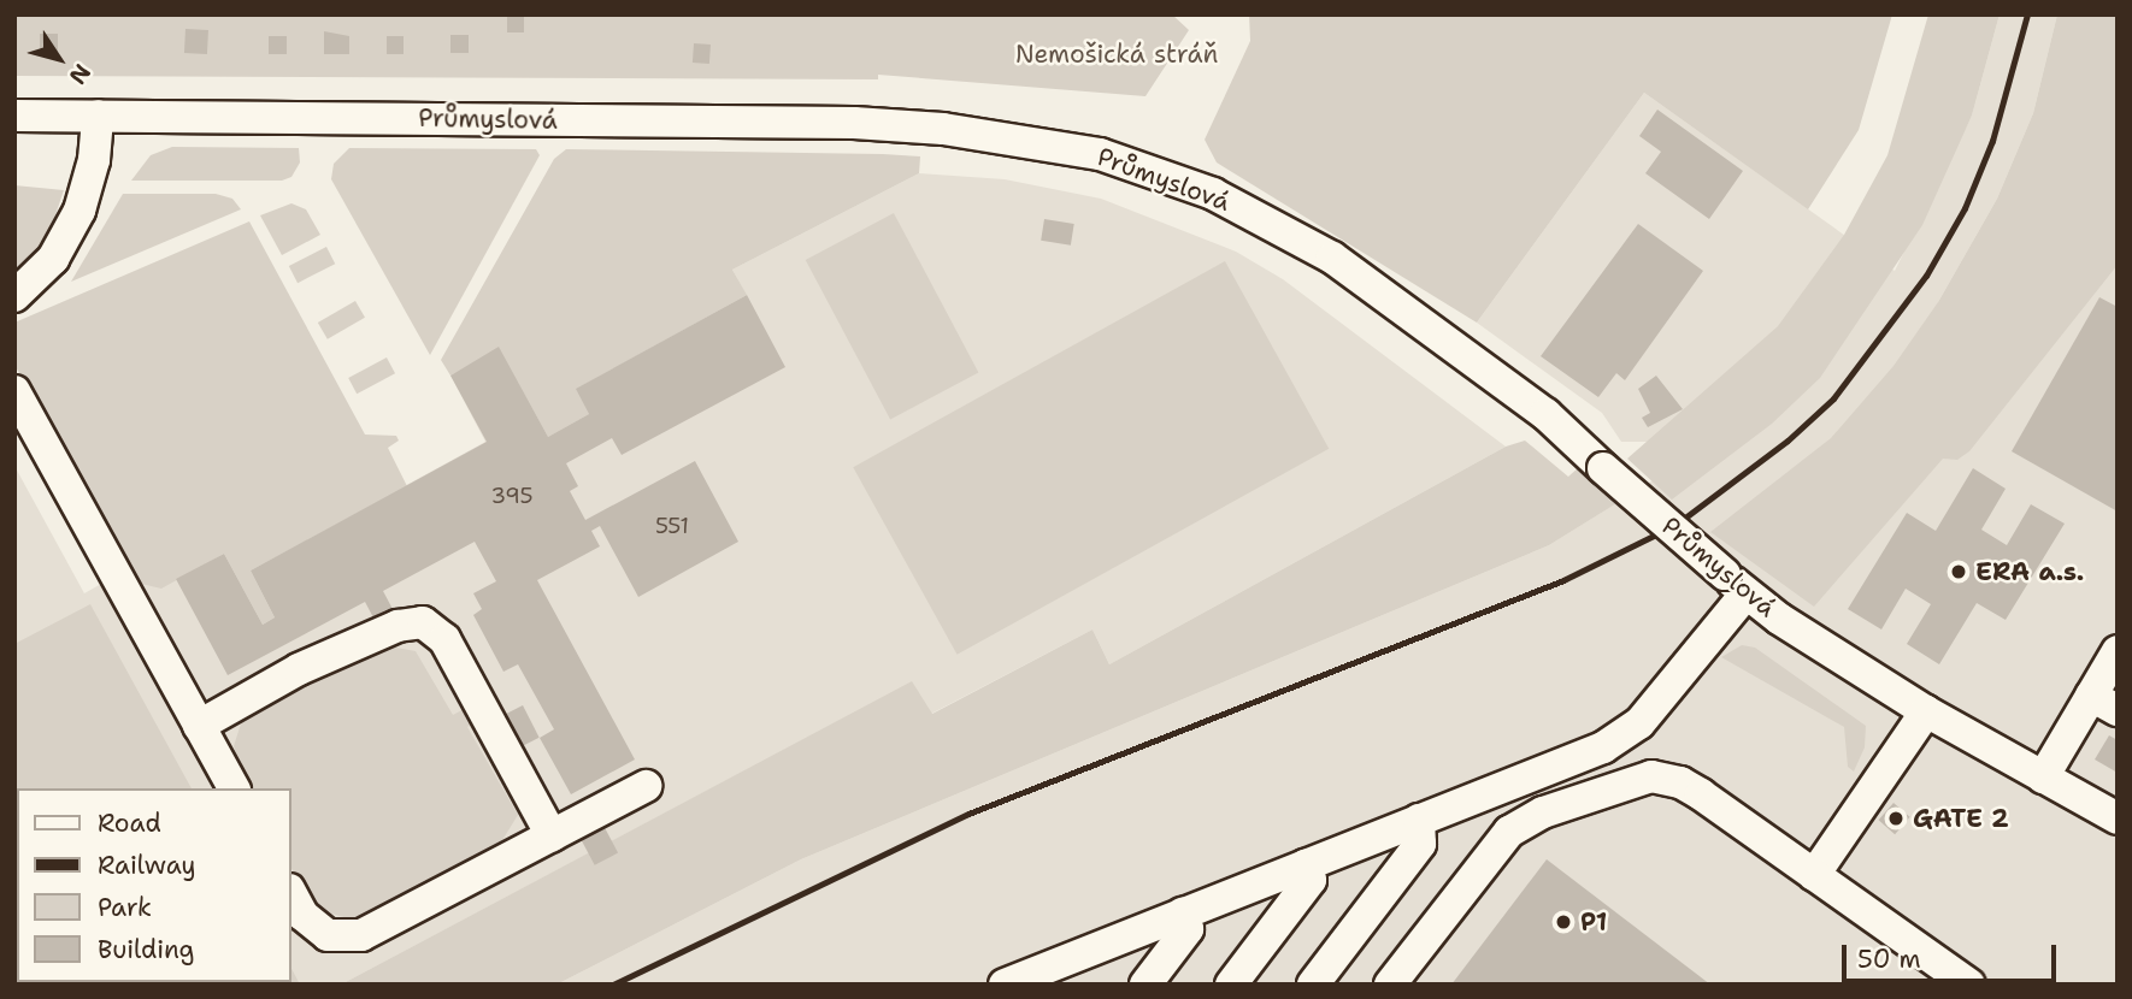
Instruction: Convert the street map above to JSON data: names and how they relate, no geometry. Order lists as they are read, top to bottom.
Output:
{
  "streets": {
    "street": ["Průmyslová"]
  },
  "parks": ["Nemošická stráň"],
  "places": ["ERA a.s.", "GATE 2", "P1"],
  "house_numbers": ["395", "551"],
  "legend": [
    "Road",
    "Railway",
    "Park",
    "Building"
  ],
  "scale_bar": "50 m",
  "north": "bottom right"
}
